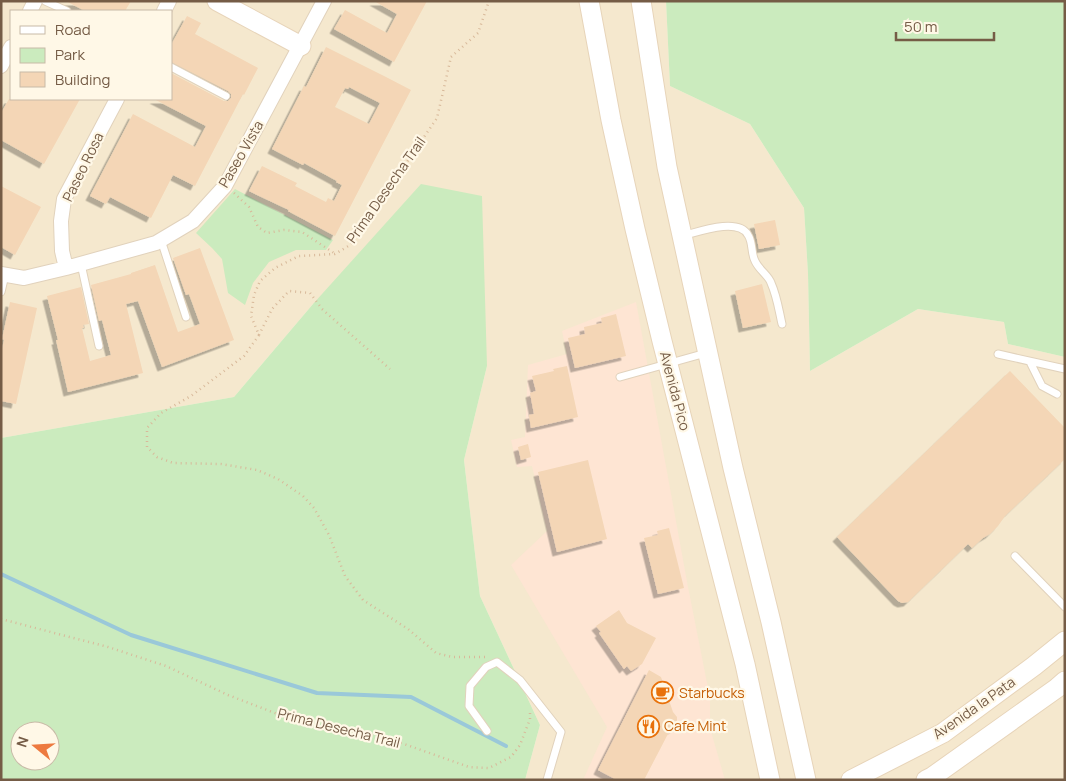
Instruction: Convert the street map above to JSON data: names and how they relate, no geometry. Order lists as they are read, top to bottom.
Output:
{
  "streets": {
    "main road": ["Avenida Pico", "Avenida la Pata"],
    "street": ["Paseo Vista", "Paseo Rosa"],
    "path": ["Prima Desecha Trail"]
  },
  "crossings": [
    ["Paseo Vista", "Paseo Rosa"]
  ],
  "places": {
    "cafe": ["Starbucks"],
    "restaurant": ["Cafe Mint"]
  },
  "legend": ["Road", "Park", "Building"],
  "scale_bar": "50 m",
  "north": "left"
}
